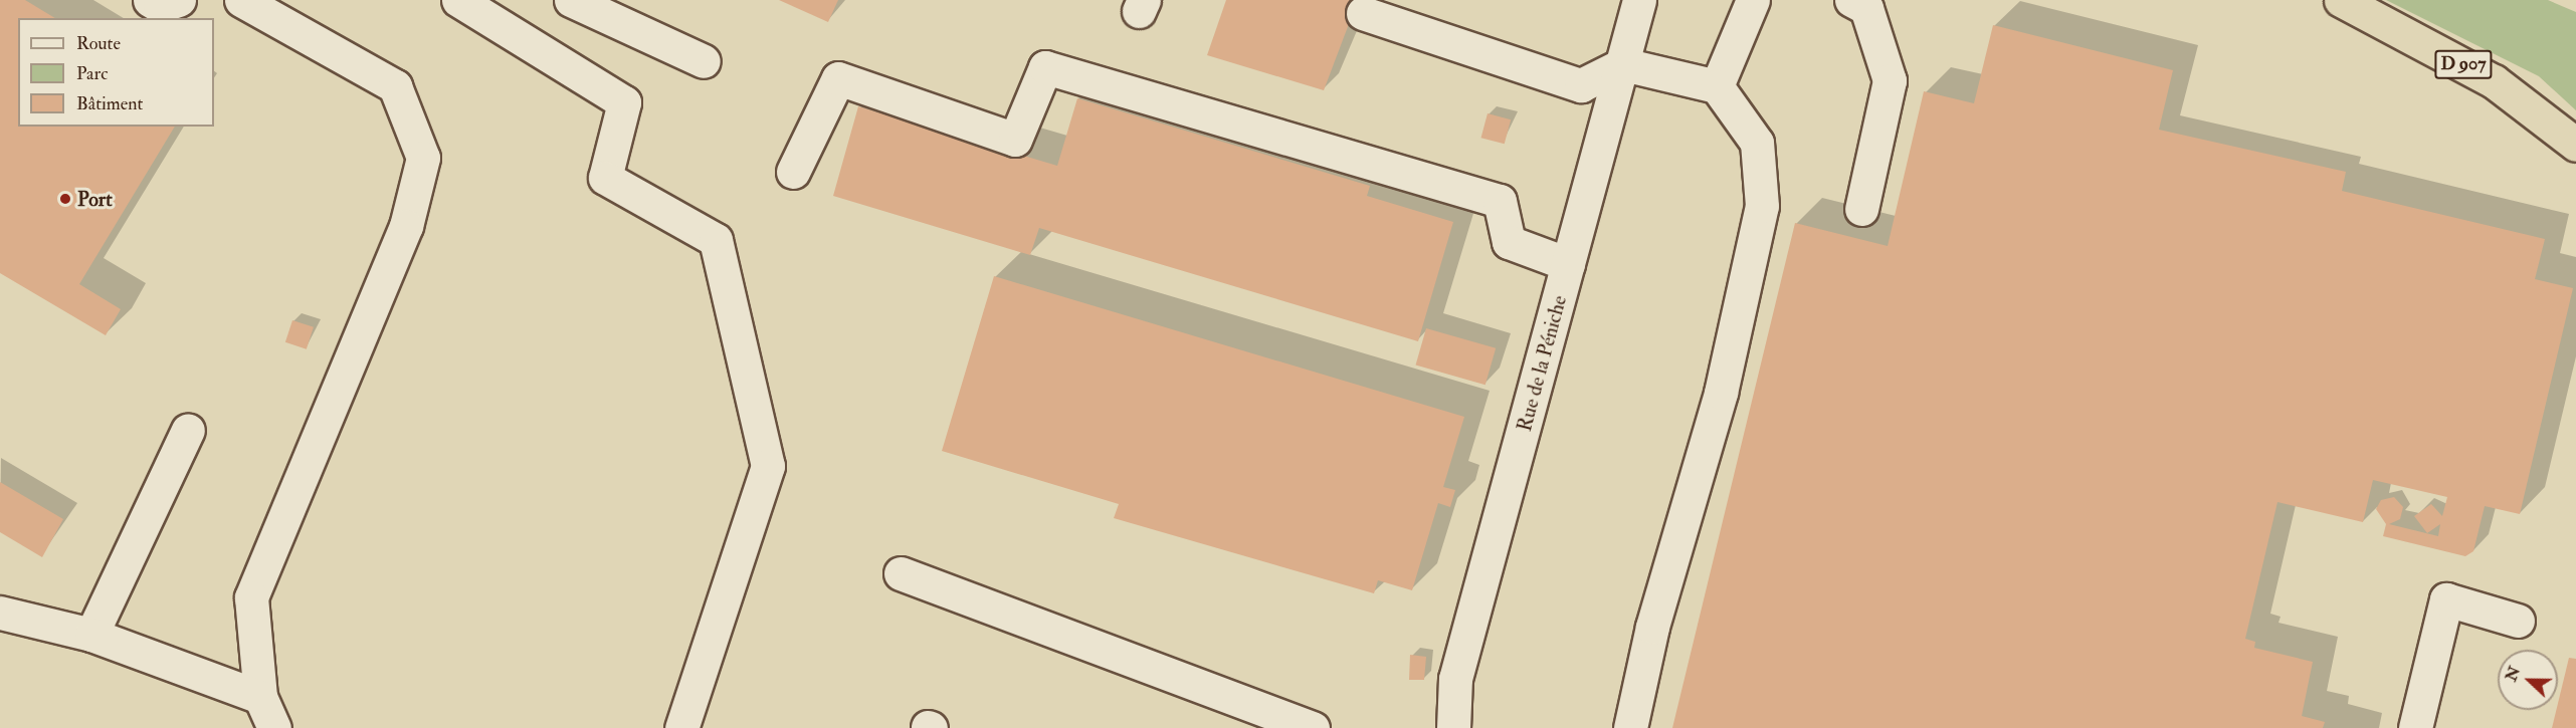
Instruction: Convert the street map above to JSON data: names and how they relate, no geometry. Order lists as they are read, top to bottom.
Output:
{
  "streets": {
    "highway": ["D 907"],
    "street": ["Rue de la Péniche"]
  },
  "places": ["Port"],
  "legend": ["Route", "Parc", "Bâtiment"],
  "north": "left"
}
